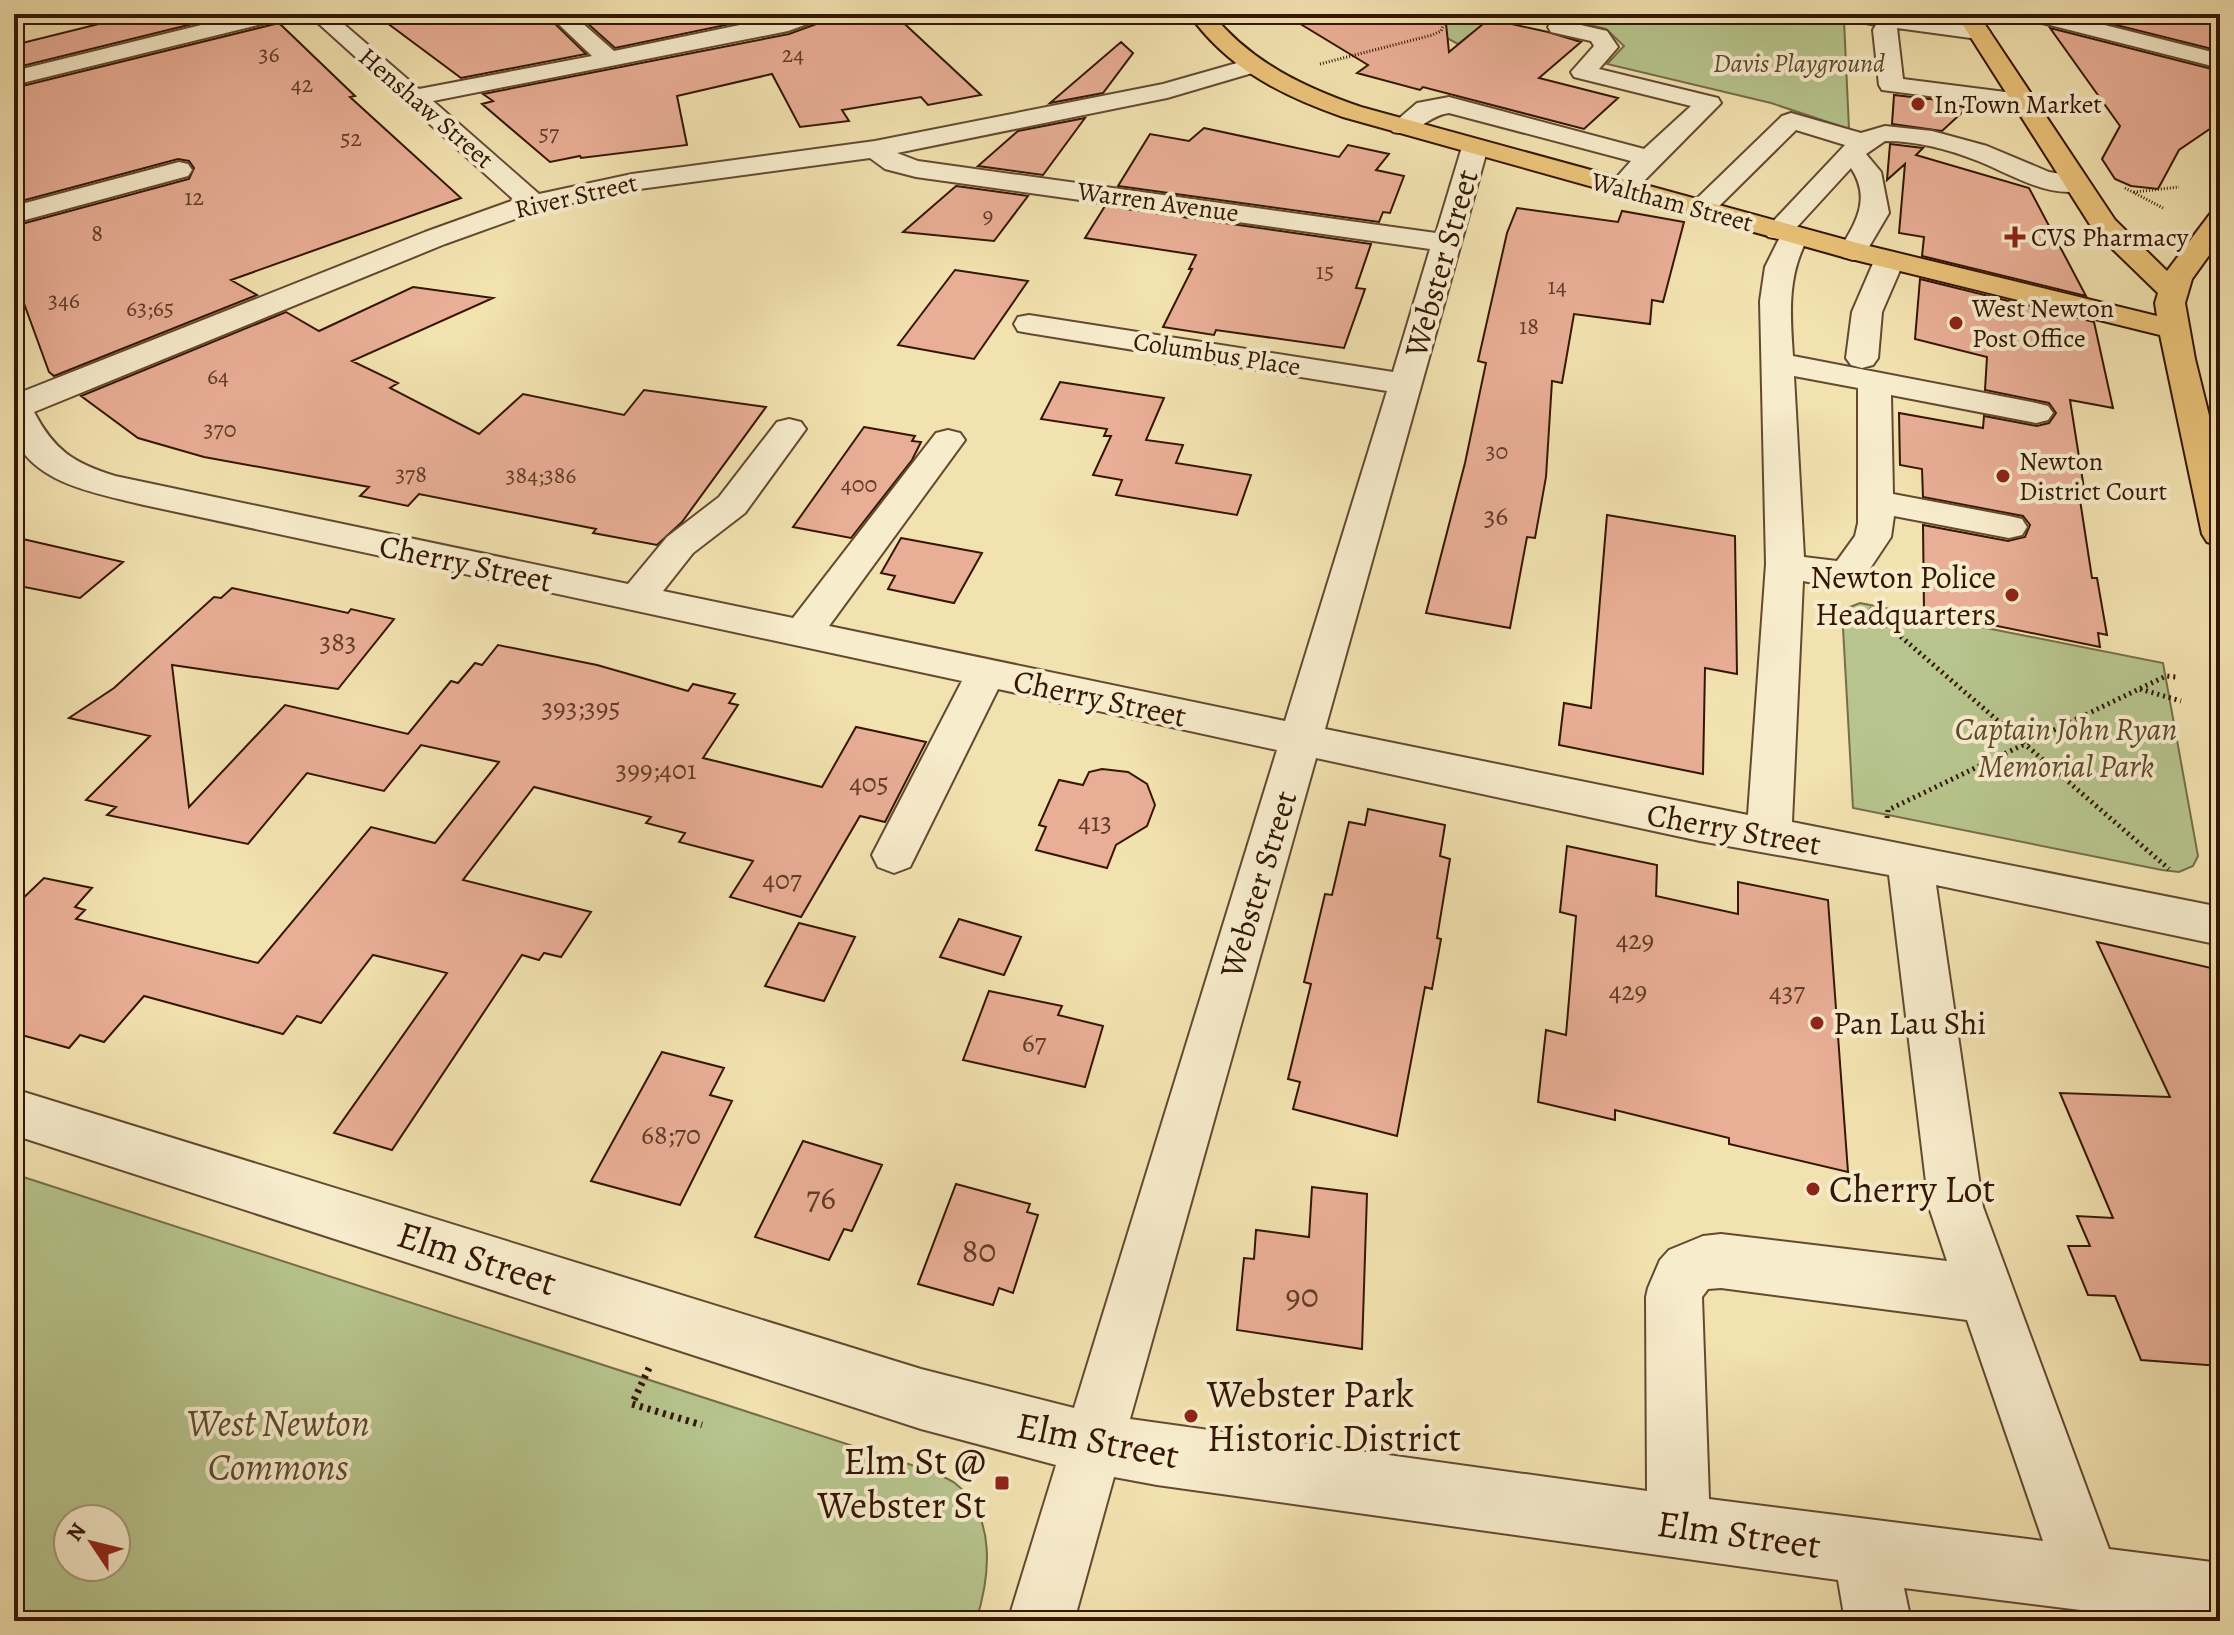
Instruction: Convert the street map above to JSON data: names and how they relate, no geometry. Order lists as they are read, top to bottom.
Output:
{
  "streets": {
    "main road": ["Waltham Street"],
    "street": [
      "Henshaw Street",
      "River Street",
      "Warren Avenue",
      "Webster Street",
      "Columbus Place",
      "Cherry Street",
      "Elm Street"
    ]
  },
  "crossings": [
    ["Henshaw Street", "River Street"],
    ["River Street", "Warren Avenue"],
    ["River Street", "Waltham Street"],
    ["River Street", "Cherry Street"],
    ["Warren Avenue", "Webster Street"],
    ["Waltham Street", "Webster Street"],
    ["Webster Street", "Columbus Place"],
    ["Webster Street", "Cherry Street"],
    ["Webster Street", "Elm Street"]
  ],
  "parks": ["Davis Playground", "Captain John Ryan Memorial Park", "West Newton Commons"],
  "places": {
    "other": [
      "In Town Market",
      "West Newton Post Office",
      "Newton District Court",
      "Newton Police Headquarters",
      "Pan Lau Shi",
      "Cherry Lot",
      "Webster Park Historic District"
    ],
    "health": ["CVS Pharmacy"],
    "transit": ["Elm St @ Webster St"]
  },
  "house_numbers": [
    "36",
    "24",
    "42",
    "57",
    "52",
    "12",
    "9",
    "8",
    "15",
    "14",
    "346",
    "63;65",
    "18",
    "64",
    "370",
    "30",
    "378",
    "384;386",
    "400",
    "36",
    "383",
    "393;395",
    "399;401",
    "405",
    "413",
    "407",
    "429",
    "429",
    "437",
    "67",
    "68;70",
    "76",
    "80",
    "90"
  ],
  "north": "top left"
}
